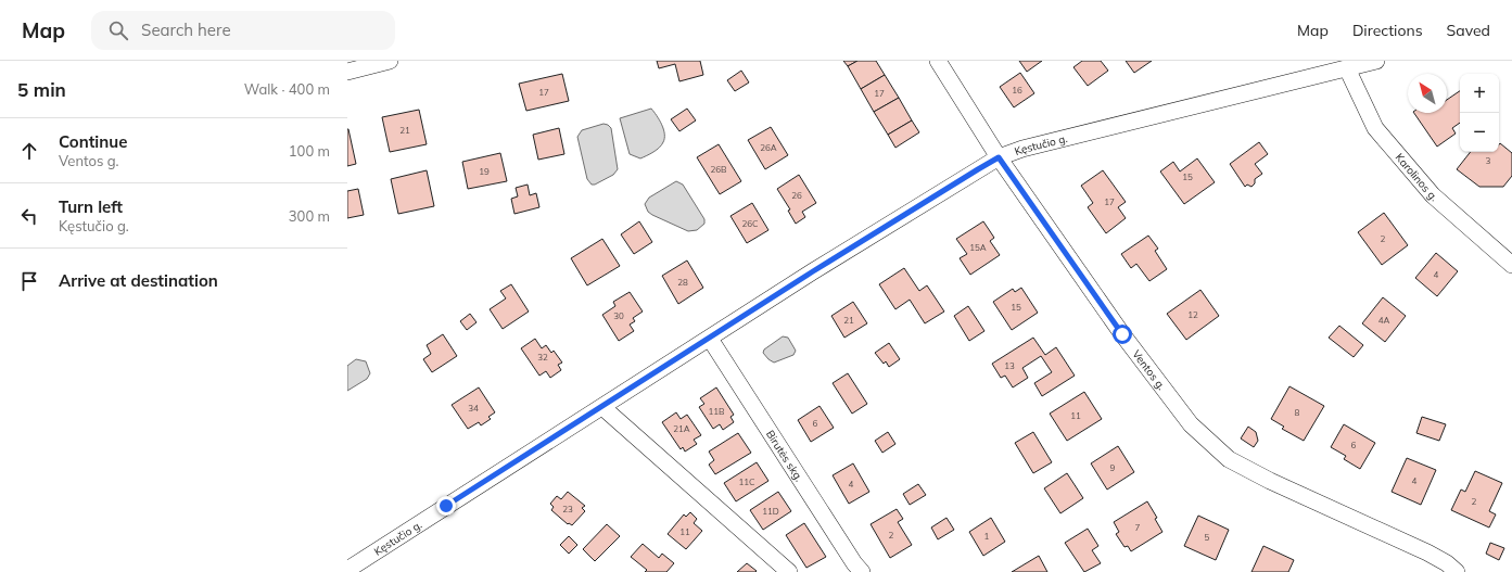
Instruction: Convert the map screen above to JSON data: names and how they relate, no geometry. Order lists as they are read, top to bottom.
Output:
{
  "streets": {
    "street": [
      "Kęstučio g.",
      "Karolinos g.",
      "Ventos g.",
      "Birutės skg."
    ]
  },
  "crossings": [
    ["Kęstučio g.", "Karolinos g."],
    ["Kęstučio g.", "Ventos g."],
    ["Kęstučio g.", "Birutės skg."]
  ],
  "house_numbers": [
    "16",
    "17",
    "17",
    "21",
    "26A",
    "3",
    "26B",
    "19",
    "15",
    "26",
    "17",
    "26C",
    "2",
    "15A",
    "4",
    "28",
    "15",
    "12",
    "30",
    "21",
    "4A",
    "32",
    "13",
    "34",
    "11B",
    "8",
    "11",
    "6",
    "21A",
    "6",
    "9",
    "4",
    "11C",
    "4",
    "2",
    "23",
    "11D",
    "7",
    "11",
    "2",
    "1",
    "5"
  ],
  "north": "top left",
  "page": {
    "header": "Map",
    "search": "Search here",
    "nav": ["Map", "Directions", "Saved"],
    "heading": ["5 min", "Walk · 400 m"],
    "map_buttons": ["+", "−"],
    "list": [
      ["Continue", "Ventos g.", "100 m"],
      ["Turn left", "Kęstučio g.", "300 m"],
      "Arrive at destination"
    ]
  }
}
